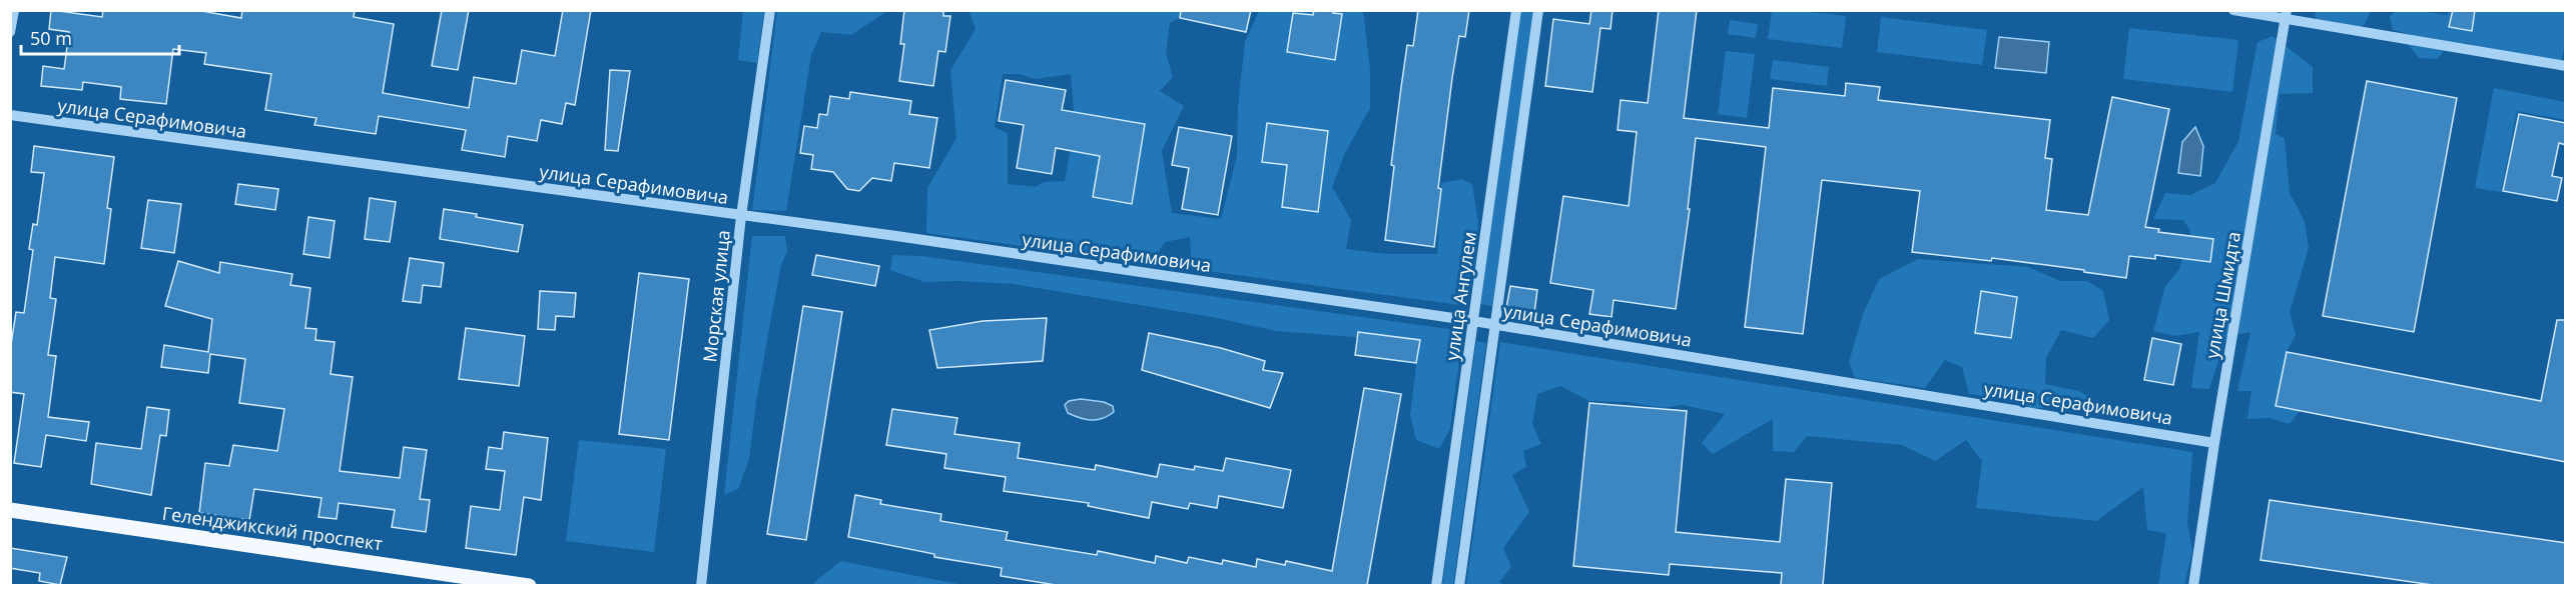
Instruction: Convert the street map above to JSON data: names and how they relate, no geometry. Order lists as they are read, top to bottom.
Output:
{
  "streets": {
    "main road": ["Геленджикский проспект"],
    "street": [
      "улица Серафимовича",
      "улица Шмидта",
      "Морская улица",
      "улица Ангулем"
    ]
  },
  "crossings": [
    ["улица Серафимовича", "улица Шмидта"],
    ["улица Серафимовича", "Морская улица"],
    ["улица Серафимовича", "улица Ангулем"]
  ],
  "scale_bar": "50 m"
}
